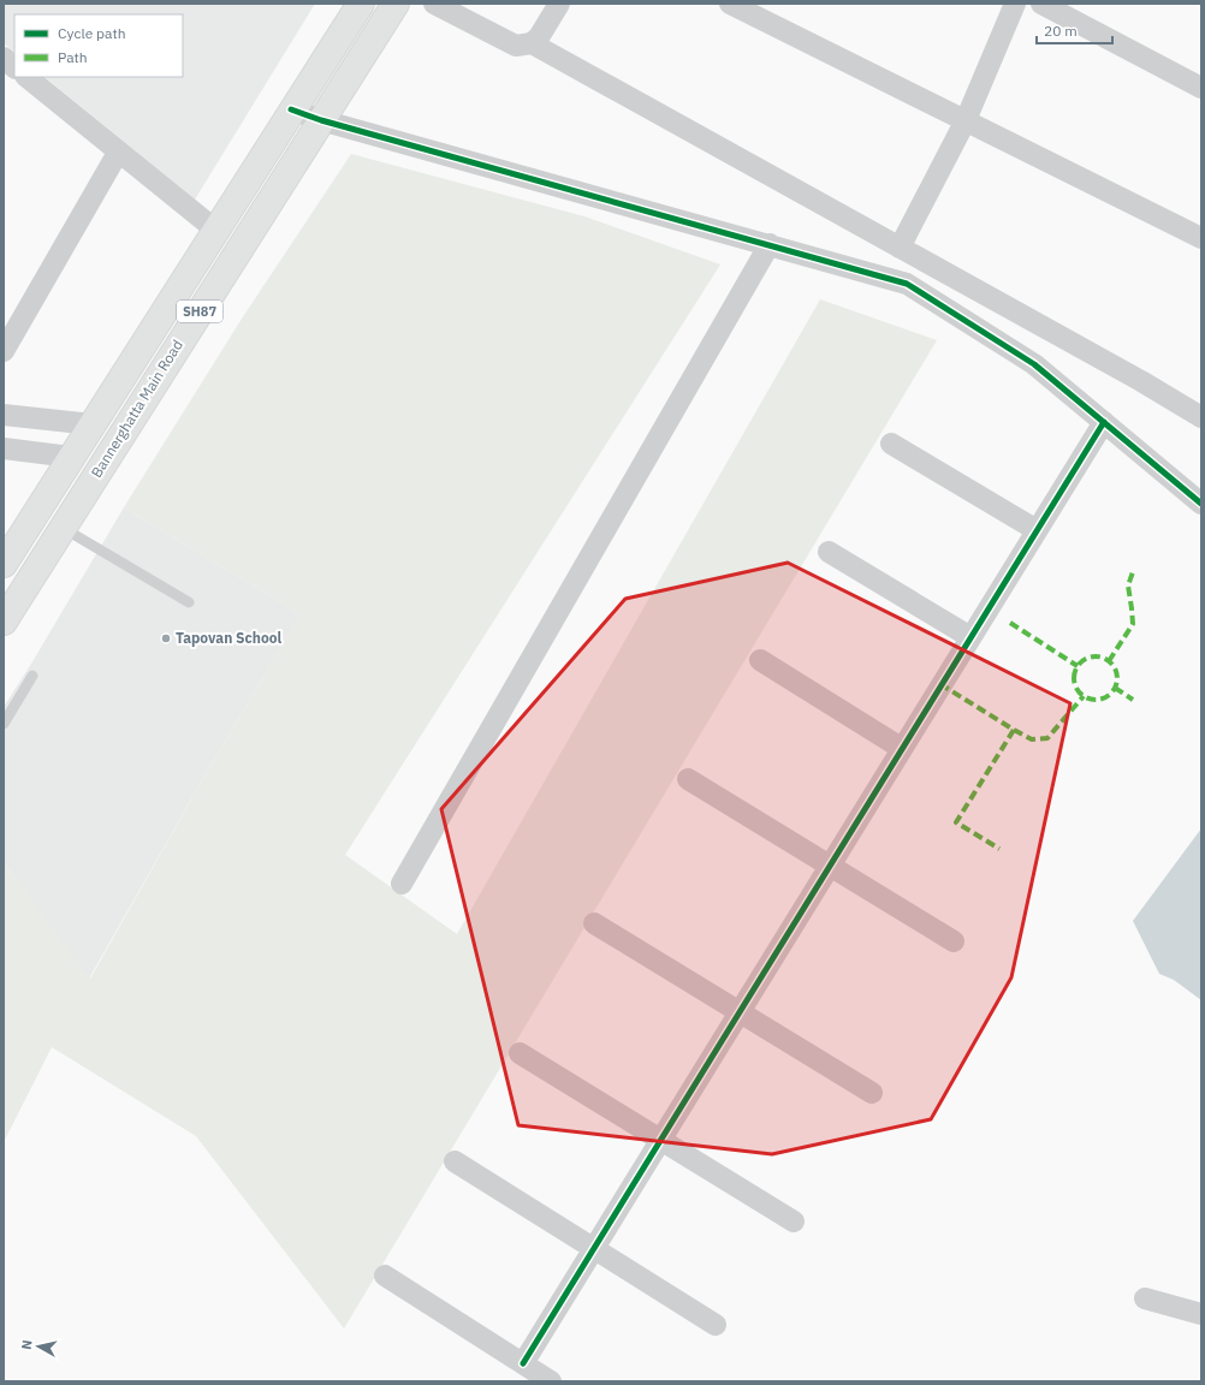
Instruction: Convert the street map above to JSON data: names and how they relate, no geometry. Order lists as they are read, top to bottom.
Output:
{
  "streets": {
    "main road": ["SH87", "Bannerghatta Main Road"]
  },
  "places": ["Tapovan School"],
  "legend": ["Cycle path", "Path"],
  "scale_bar": "20 m",
  "north": "left"
}
